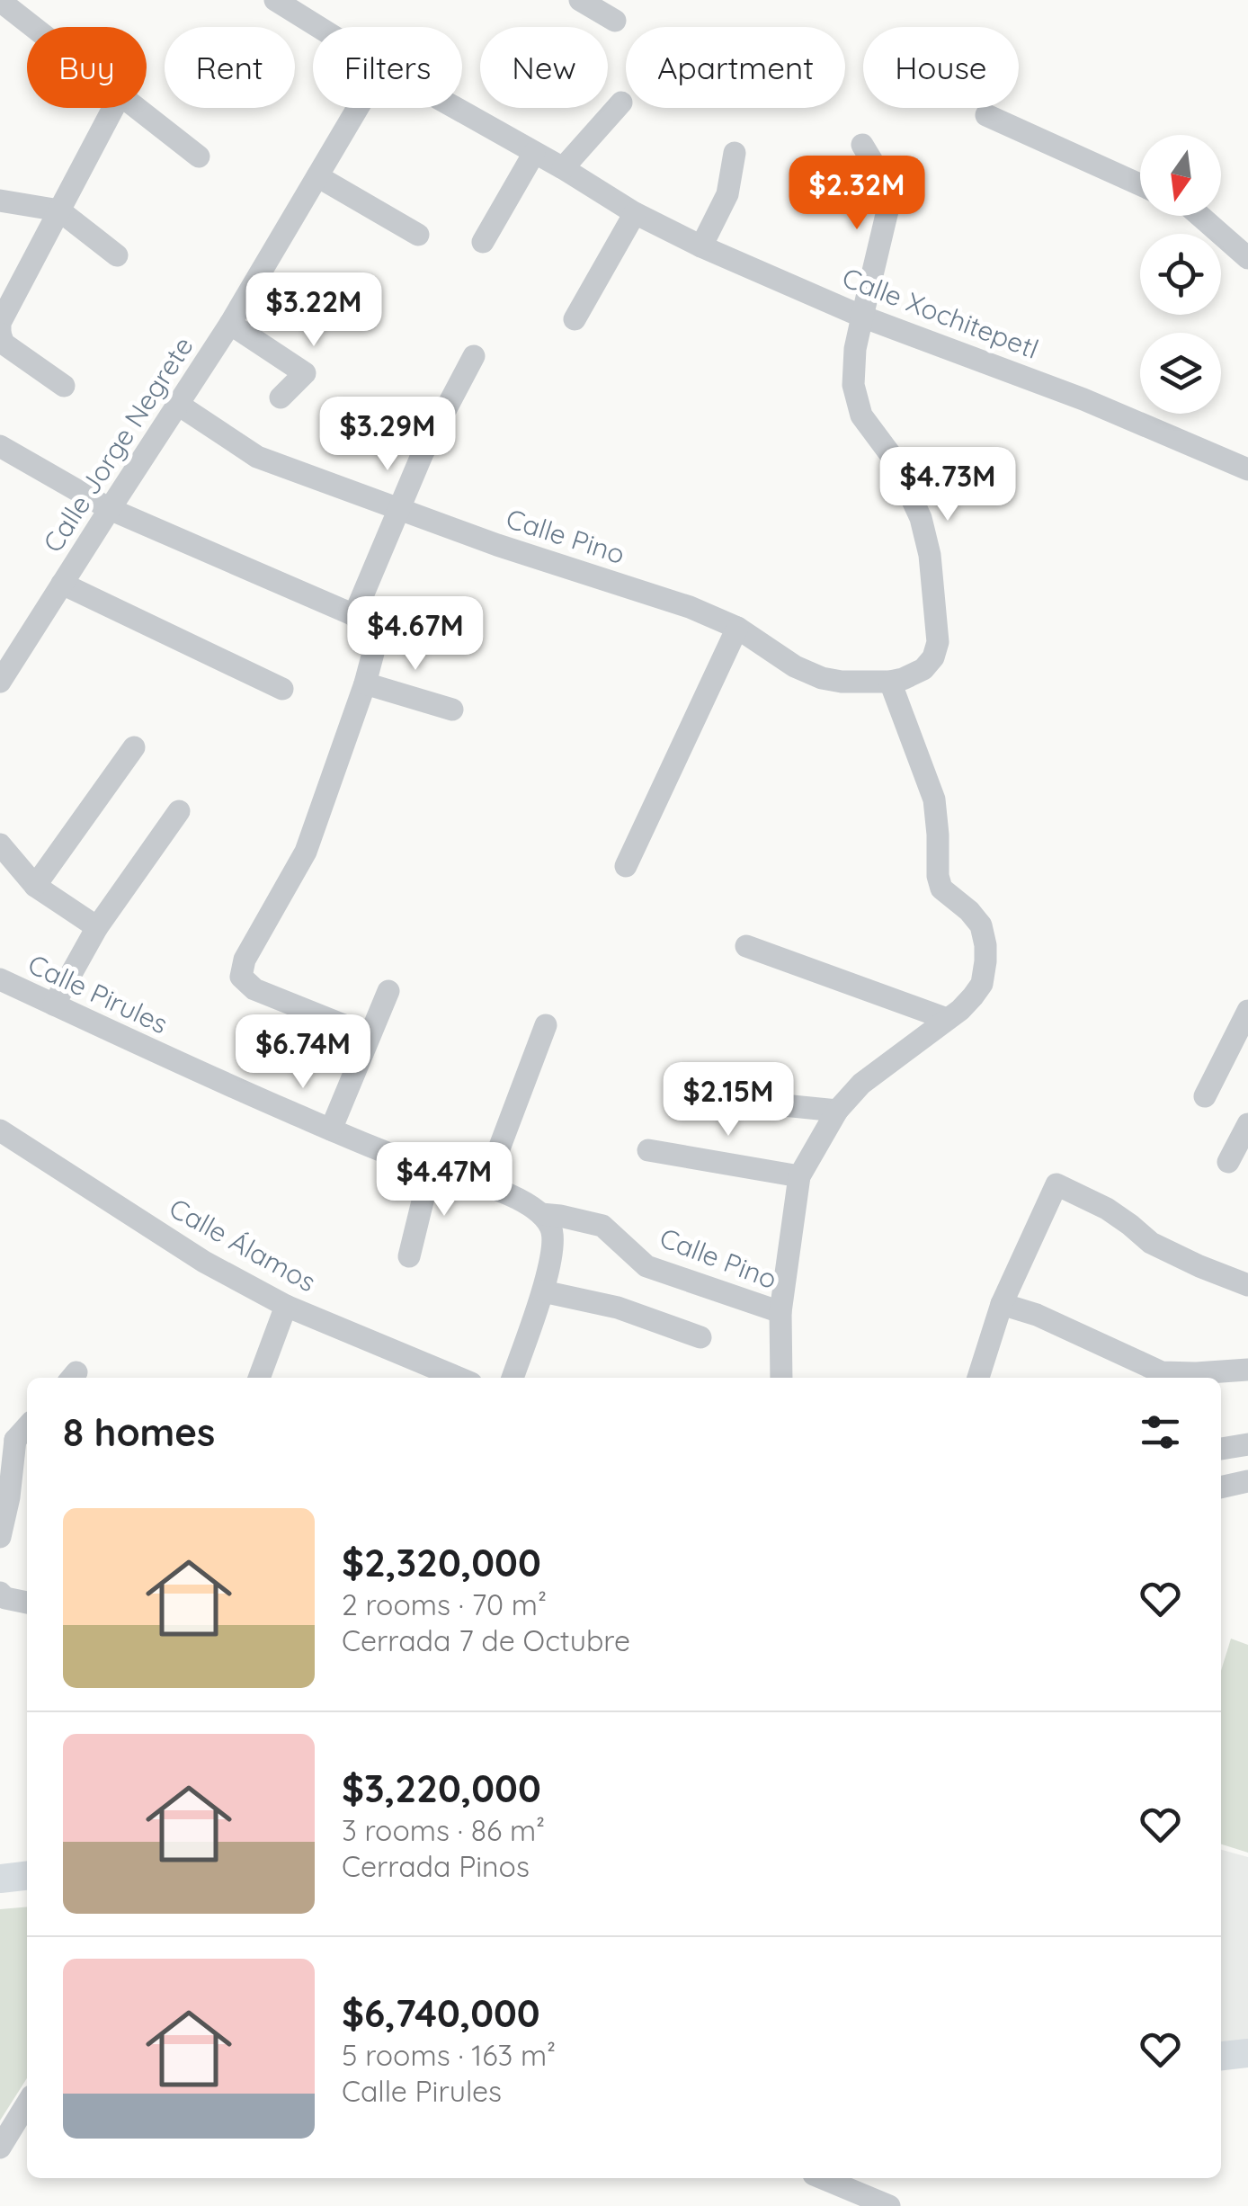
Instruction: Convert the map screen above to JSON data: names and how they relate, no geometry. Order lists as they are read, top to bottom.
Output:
{
  "streets": {
    "street": [
      "Calle Xochitepetl",
      "Calle Jorge Negrete",
      "Calle Pino",
      "Calle Pirules",
      "Calle Álamos"
    ]
  },
  "crossings": [
    ["Calle Jorge Negrete", "Calle Pino"],
    ["Calle Pino", "Calle Pirules"]
  ],
  "north": "bottom",
  "page": {
    "chip": [
      "Buy",
      "Rent",
      "Filters",
      "New",
      "Apartment",
      "House"
    ],
    "price": [
      "$2.32M",
      "$3.22M",
      "$3.29M",
      "$4.73M",
      "$4.67M",
      "$6.74M",
      "$2.15M",
      "$4.47M"
    ],
    "heading": "8 homes",
    "list": [
      {
        "name": "$2,320,000",
        "note": "2 rooms · 70 m² · Cerrada 7 de Octubre"
      },
      {
        "name": "$3,220,000",
        "note": "3 rooms · 86 m² · Cerrada Pinos"
      },
      {
        "name": "$6,740,000",
        "note": "5 rooms · 163 m² · Calle Pirules"
      }
    ]
  }
}
